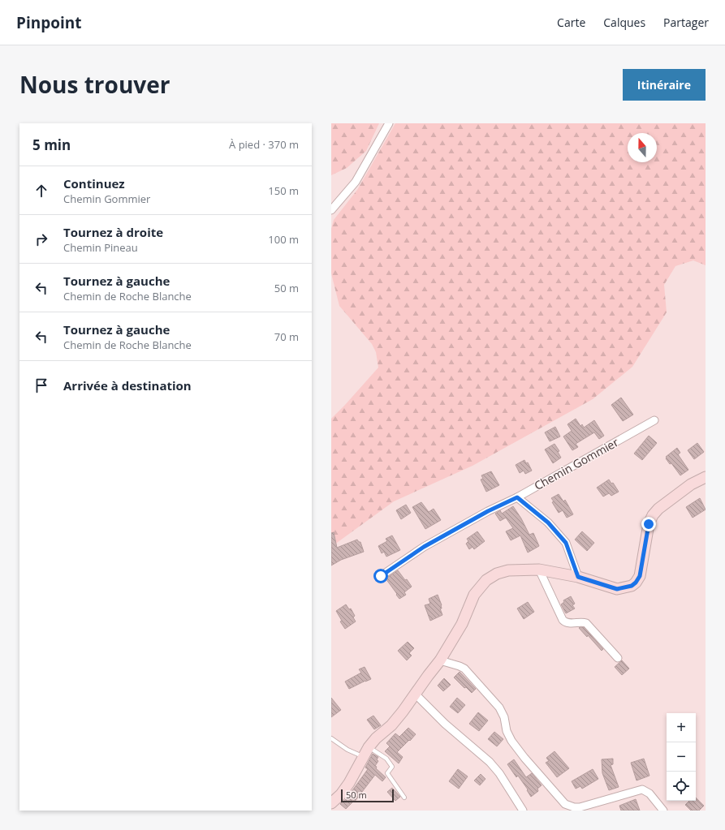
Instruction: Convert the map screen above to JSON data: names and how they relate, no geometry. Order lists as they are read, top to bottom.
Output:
{
  "streets": {
    "street": ["Chemin Gommier"]
  },
  "scale_bar": "50 m",
  "north": "top",
  "page": {
    "header": "Pinpoint",
    "nav": ["Carte", "Calques", "Partager"],
    "title": "Nous trouver",
    "buttons": "Itinéraire",
    "heading": ["5 min", "À pied · 370 m"],
    "list": [
      ["Continuez", "Chemin Gommier", "150 m"],
      ["Tournez à droite", "Chemin Pineau", "100 m"],
      ["Tournez à gauche", "Chemin de Roche Blanche", "50 m"],
      ["Tournez à gauche", "Chemin de Roche Blanche", "70 m"],
      "Arrivée à destination"
    ],
    "map_buttons": ["+", "−"],
    "scale": "50 m"
  }
}
